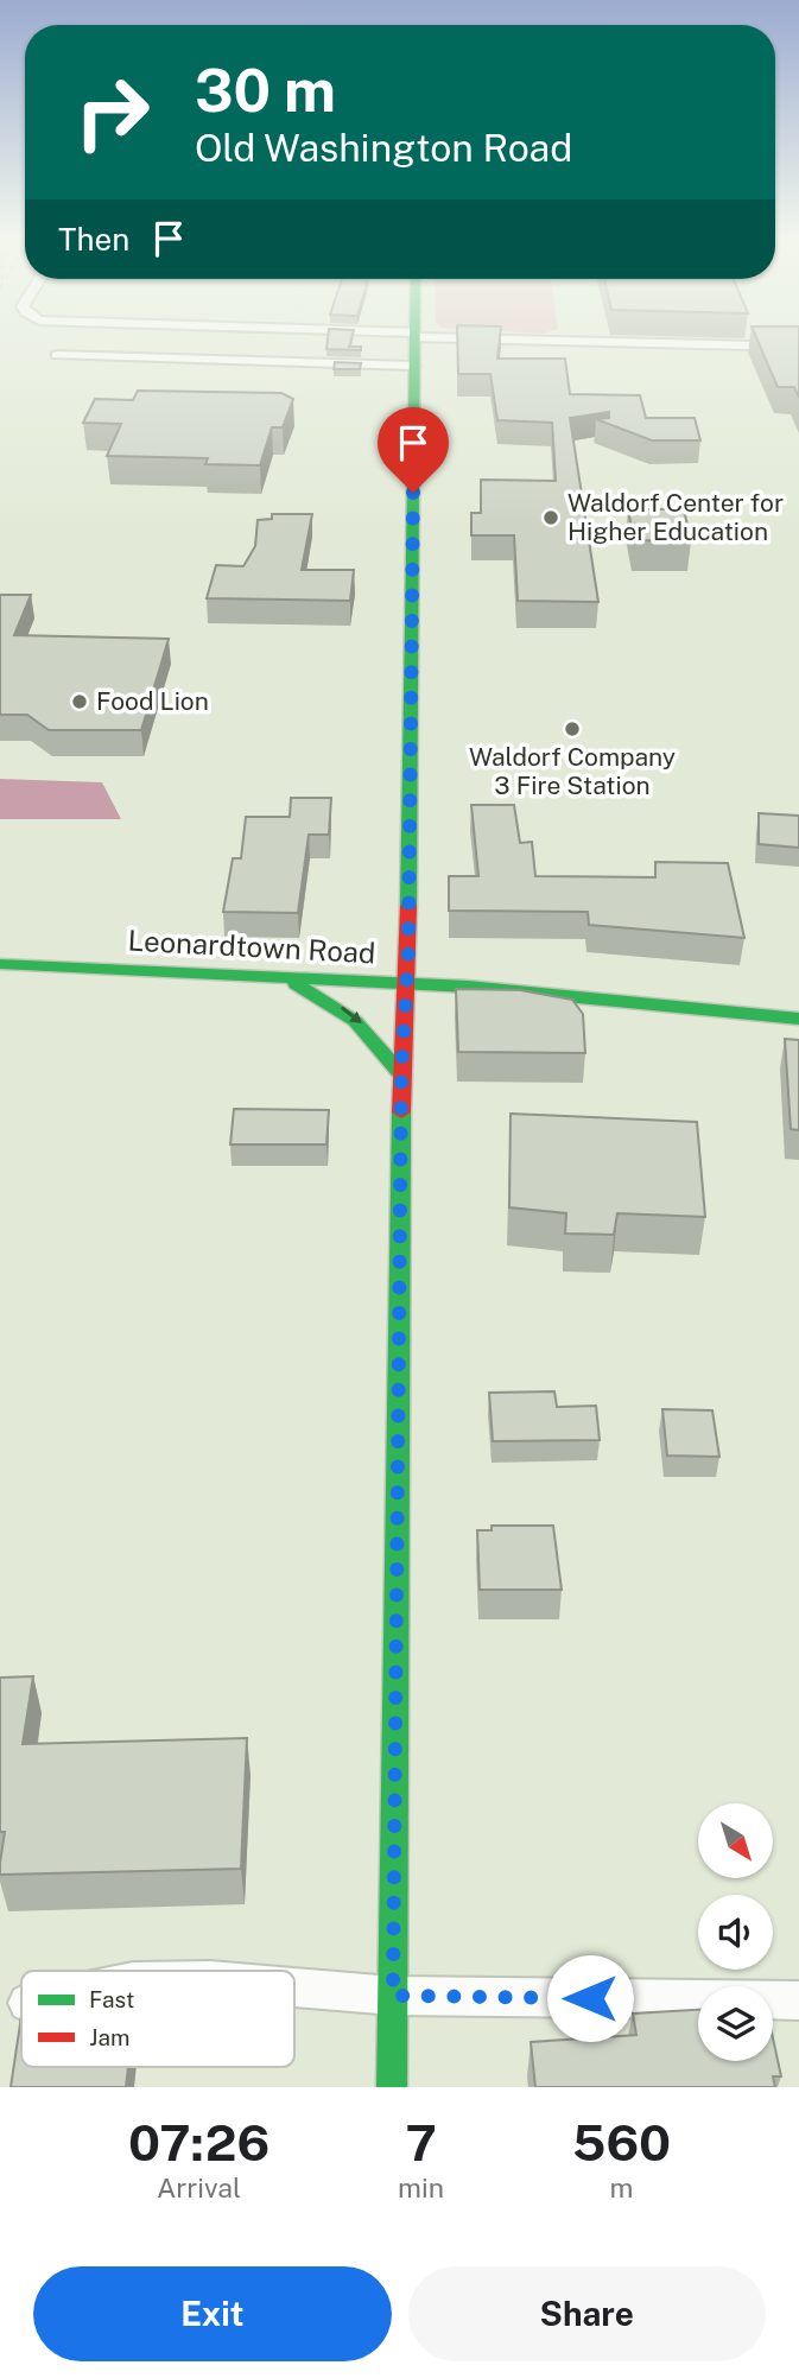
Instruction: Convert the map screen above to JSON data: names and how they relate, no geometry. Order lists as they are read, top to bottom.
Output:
{
  "streets": {
    "main road": ["Leonardtown Road"]
  },
  "places": ["Waldorf Center for Higher Education", "Food Lion", "Waldorf Company 3 Fire Station"],
  "legend": ["Fast", "Jam"],
  "north": "bottom right",
  "page": {
    "turn": ["30 m", "Old Washington Road"],
    "then": "Then",
    "eta": [
      "07:26",
      "Arrival",
      "7",
      "min",
      "560",
      "m"
    ],
    "buttons": ["Exit", "Share"]
  }
}
